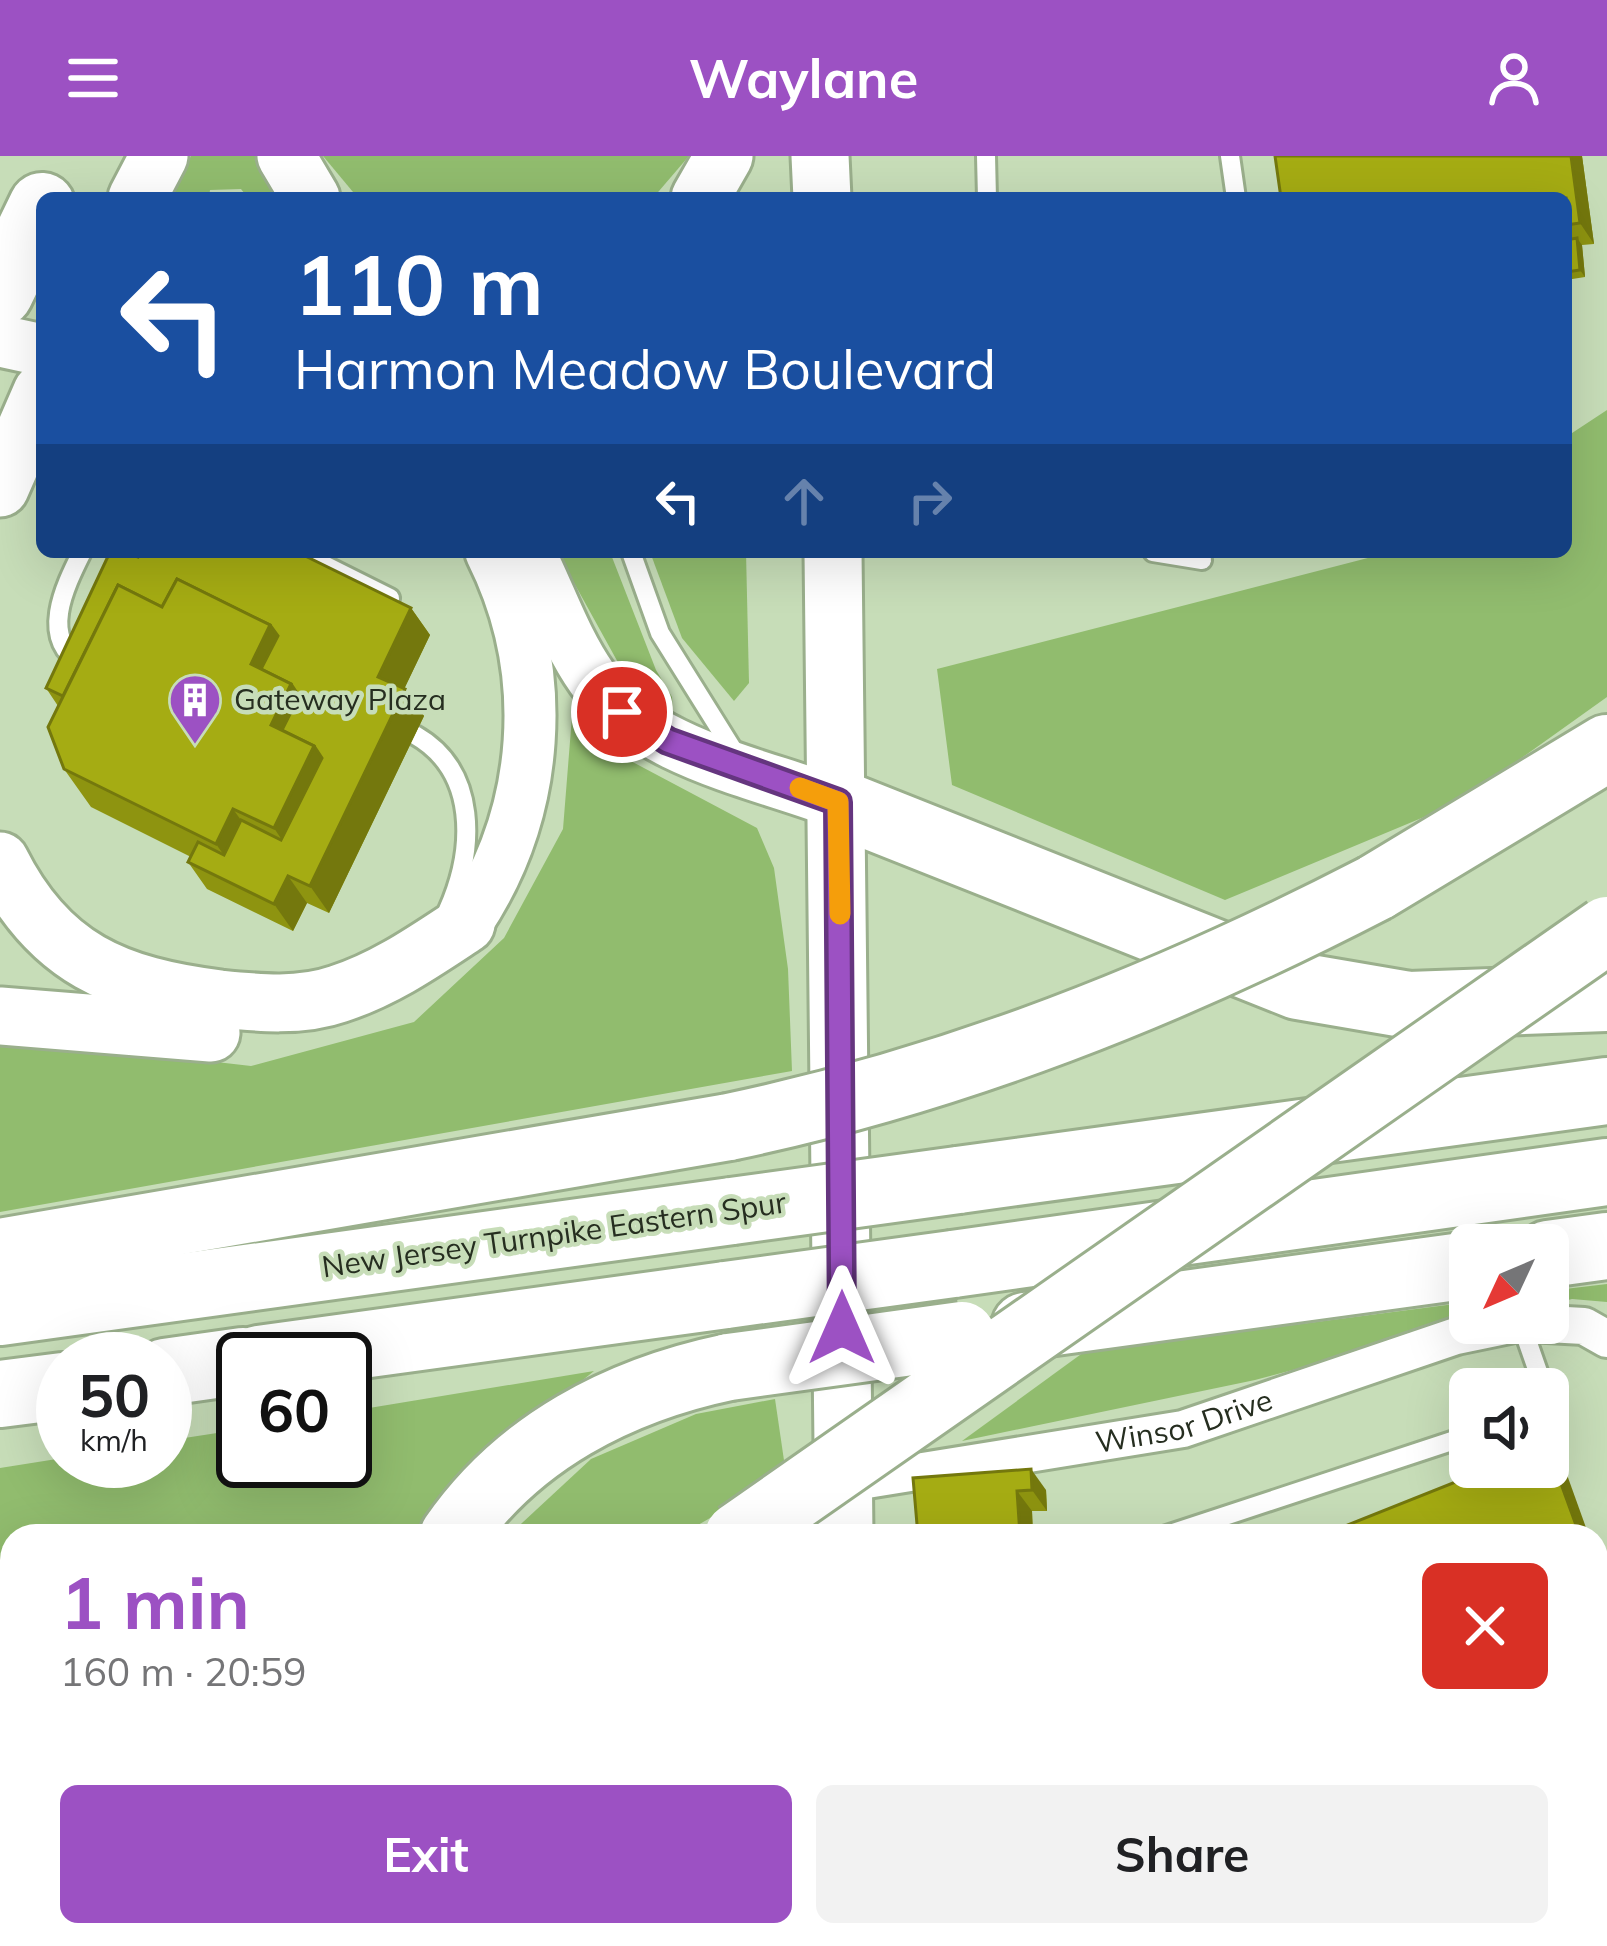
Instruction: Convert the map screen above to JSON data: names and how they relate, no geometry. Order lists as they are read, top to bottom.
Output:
{
  "streets": {
    "highway": ["New Jersey Turnpike Eastern Spur"],
    "street": ["Winsor Drive"]
  },
  "places": {
    "building": ["Gateway Plaza"]
  },
  "north": "bottom left",
  "page": {
    "header": "Waylane",
    "turn": ["110 m", "Harmon Meadow Boulevard"],
    "speed": "50 km/h",
    "limit": "60",
    "heading": ["1 min", "160 m · 20:59"],
    "buttons": ["Exit", "Share"]
  }
}
